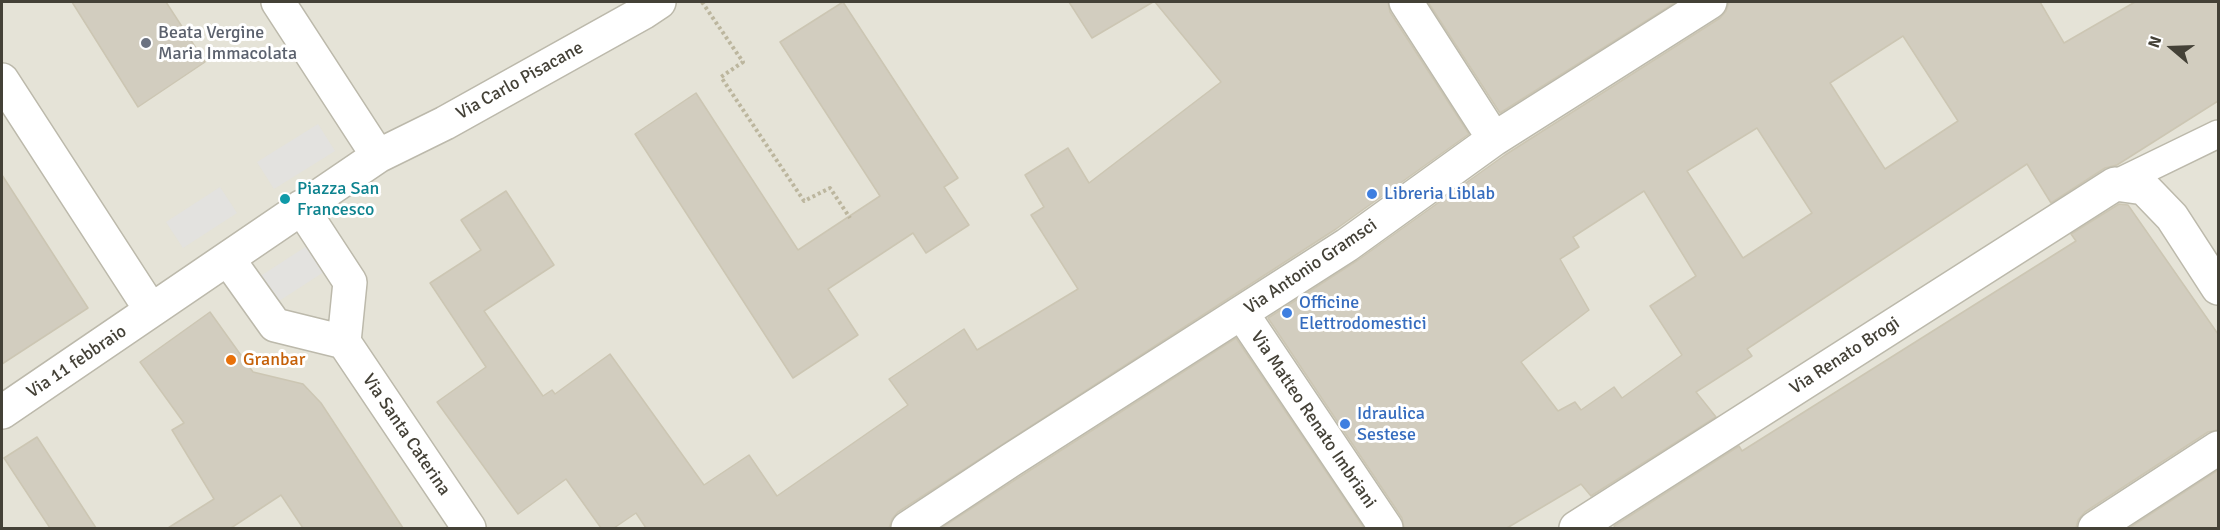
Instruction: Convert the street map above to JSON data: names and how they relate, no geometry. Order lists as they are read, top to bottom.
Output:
{
  "streets": {
    "street": [
      "Via Carlo Pisacane",
      "Via Antonio Gramsci",
      "Via Renato Brogi",
      "Via 11 febbraio",
      "Via Matteo Renato Imbriani",
      "Via Santa Caterina"
    ]
  },
  "crossings": [
    ["Via Antonio Gramsci", "Via Matteo Renato Imbriani"]
  ],
  "places": [
    "Beata Vergine Maria Immacolata",
    "Libreria Liblab",
    "Piazza San Francesco",
    "Officine Elettrodomestici",
    "Granbar",
    "Idraulica Sestese"
  ],
  "north": "left"
}
